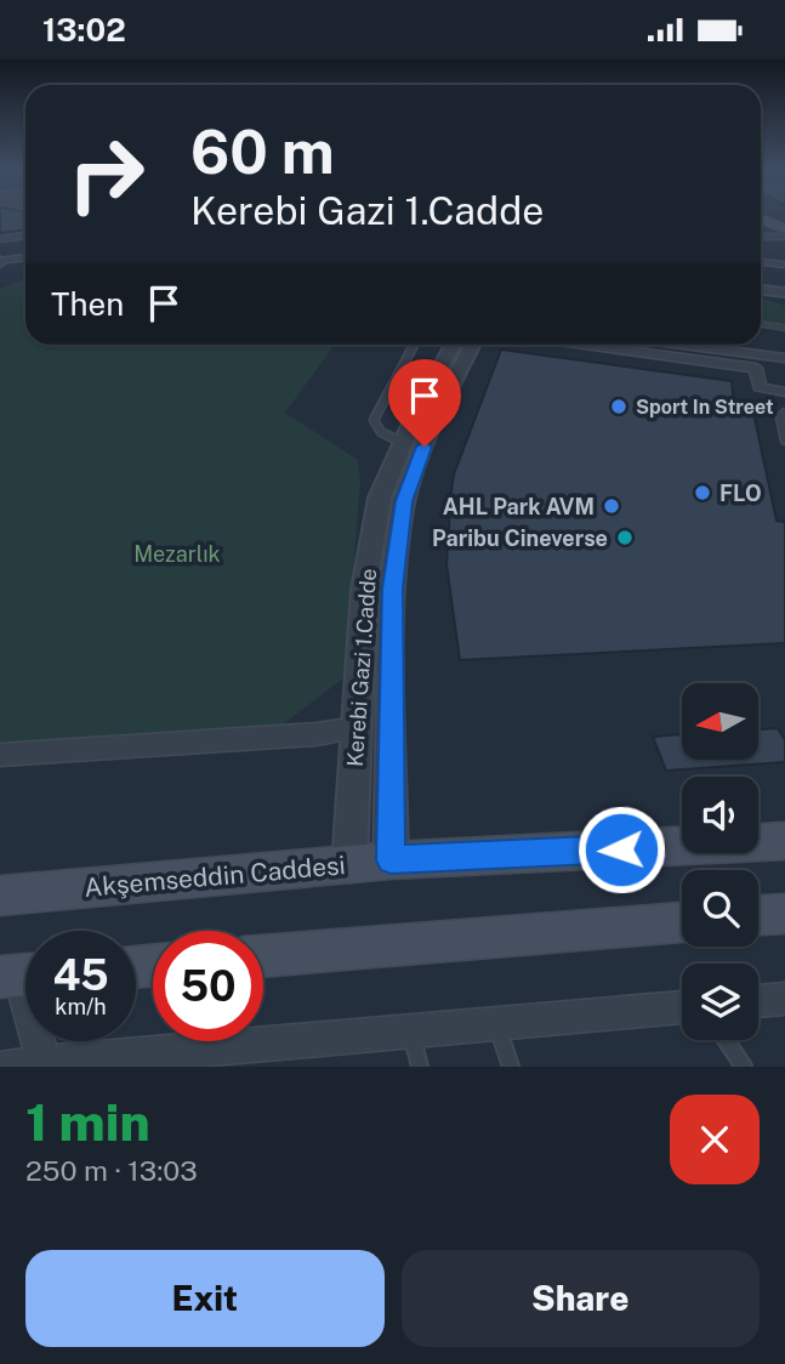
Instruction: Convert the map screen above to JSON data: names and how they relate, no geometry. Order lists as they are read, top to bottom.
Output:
{
  "streets": {
    "main road": ["Akşemseddin Caddesi"],
    "street": ["Kerebi Gazi 1.Cadde"]
  },
  "crossings": [
    ["Kerebi Gazi 1.Cadde", "Akşemseddin Caddesi"]
  ],
  "parks": ["Mezarlık"],
  "places": [
    "Sport In Street",
    "FLO",
    "AHL Park AVM",
    "Paribu Cineverse"
  ],
  "north": "left",
  "page": {
    "status": "13:02",
    "turn": ["60 m", "Kerebi Gazi 1.Cadde"],
    "then": "Then",
    "speed": "45 km/h",
    "limit": "50",
    "heading": ["1 min", "250 m · 13:03"],
    "buttons": ["Exit", "Share"]
  }
}
